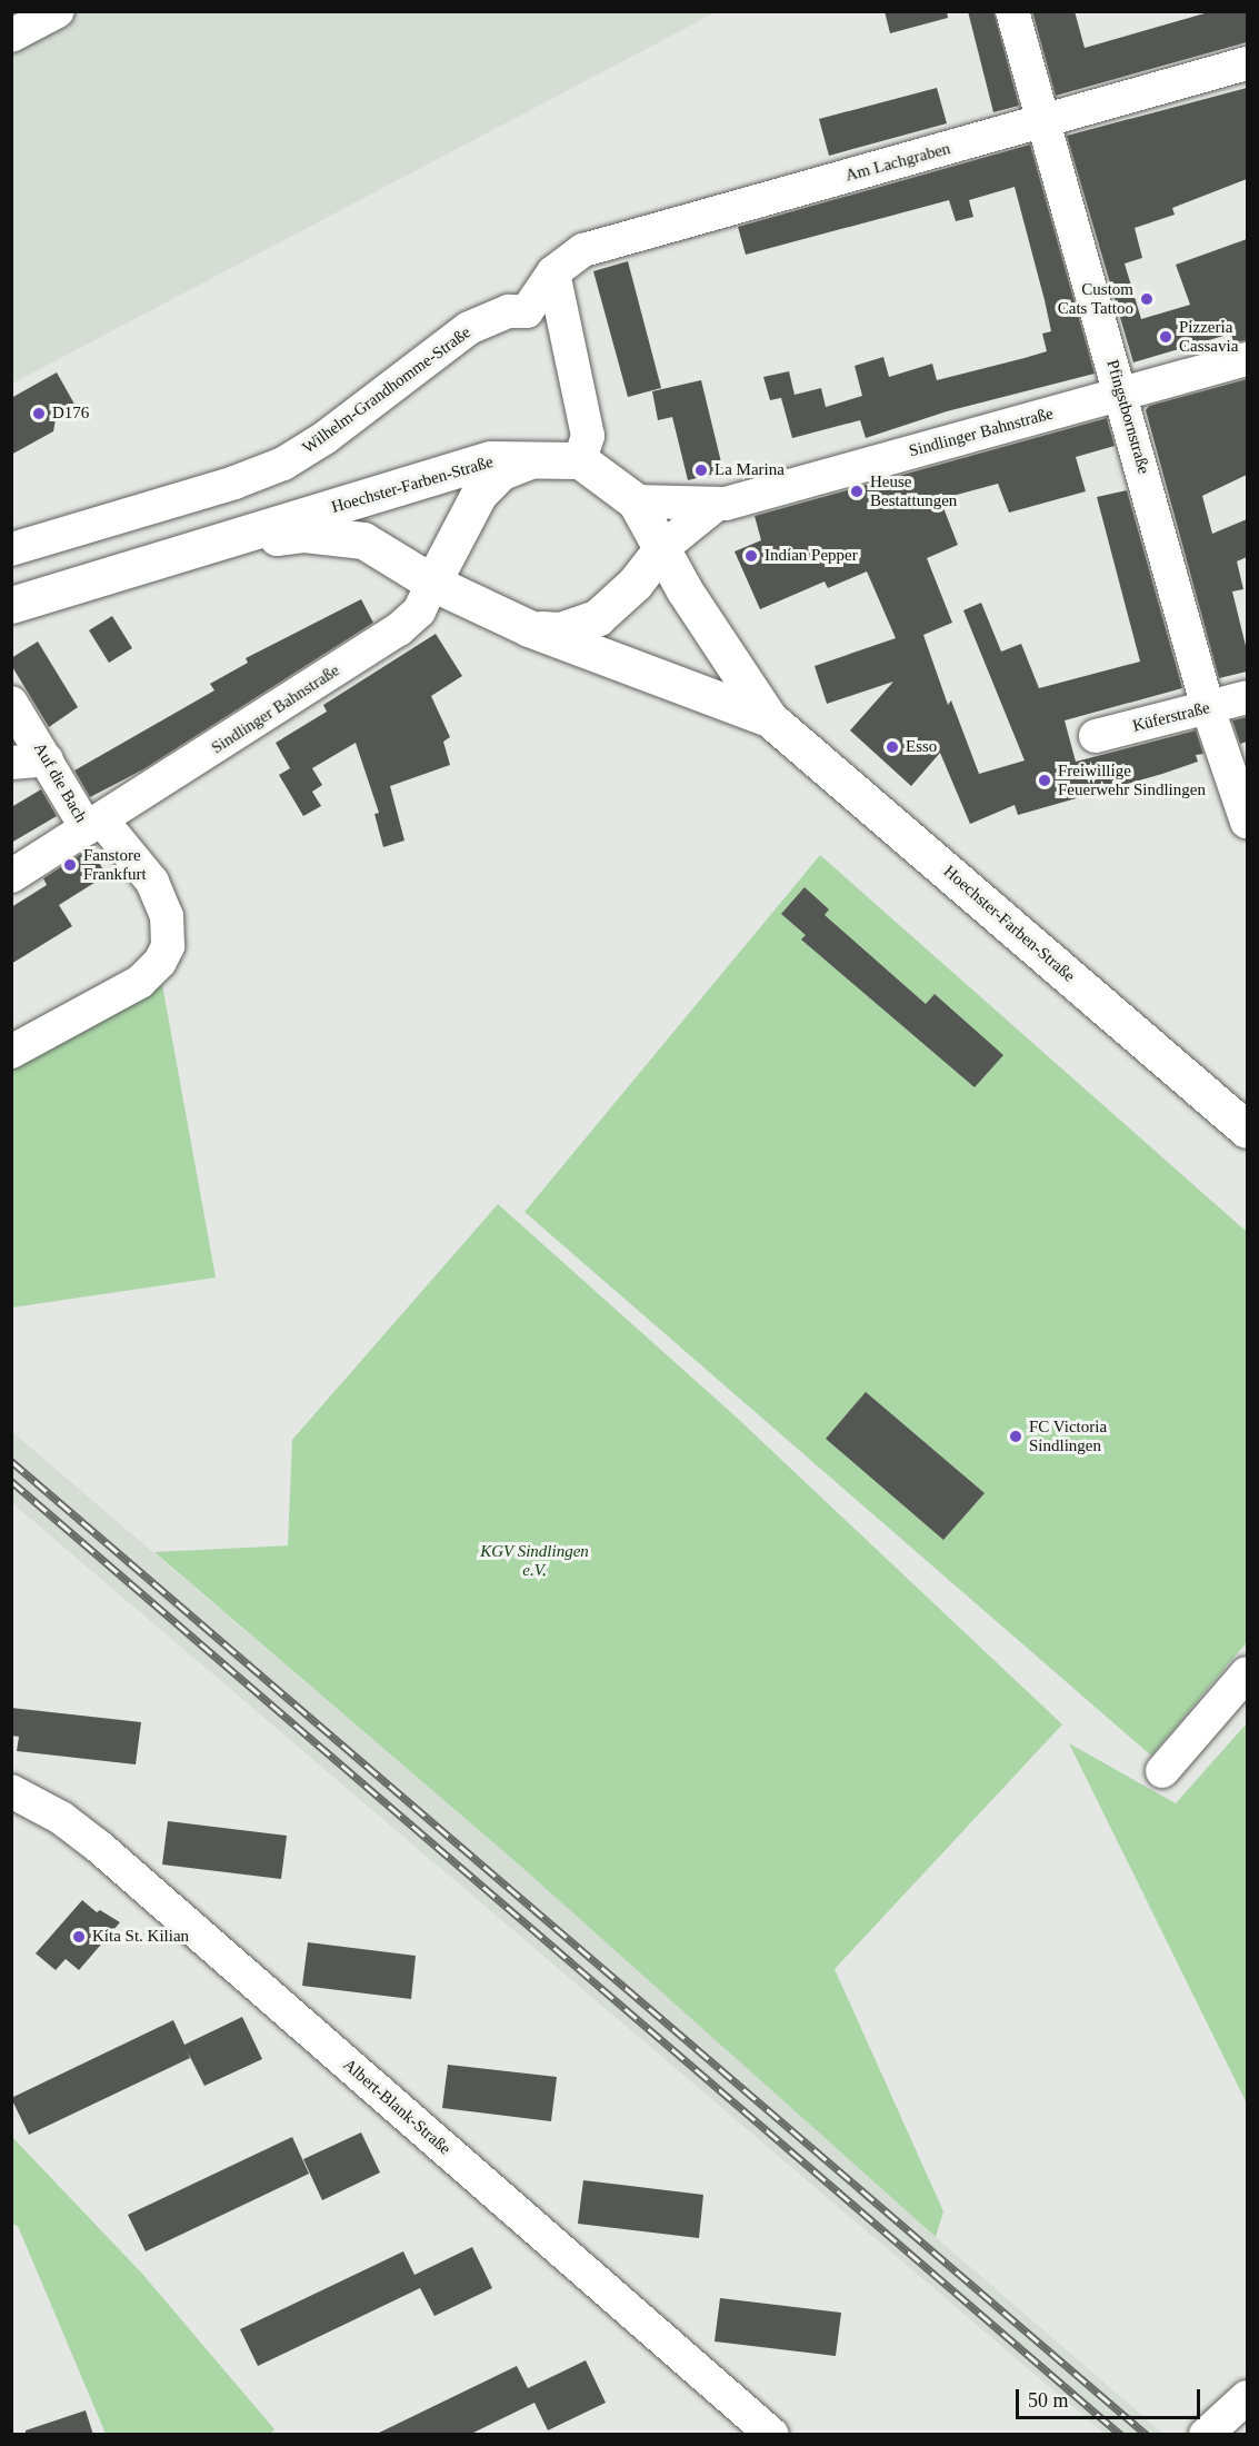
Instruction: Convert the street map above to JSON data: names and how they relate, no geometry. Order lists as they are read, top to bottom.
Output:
{
  "streets": {
    "main road": ["Hoechster-Farben-Straße"],
    "street": [
      "Am Lachgraben",
      "Wilhelm-Grandhomme-Straße",
      "Pfingstbornstraße",
      "Sindlinger Bahnstraße",
      "Küferstraße",
      "Auf die Bach",
      "Albert-Blank-Straße"
    ]
  },
  "crossings": [
    ["Am Lachgraben", "Pfingstbornstraße"],
    ["Pfingstbornstraße", "Sindlinger Bahnstraße"],
    ["Pfingstbornstraße", "Küferstraße"],
    ["Sindlinger Bahnstraße", "Hoechster-Farben-Straße"],
    ["Sindlinger Bahnstraße", "Auf die Bach"]
  ],
  "parks": ["KGV Sindlingen e.V."],
  "places": [
    "Custom Cats Tattoo",
    "Pizzeria Cassavia",
    "D176",
    "La Marina",
    "Heuse Bestattungen",
    "Indian Pepper",
    "Esso",
    "Freiwillige Feuerwehr Sindlingen",
    "Fanstore Frankfurt",
    "FC Victoria Sindlingen",
    "Kita St. Kilian"
  ],
  "scale_bar": "50 m"
}
